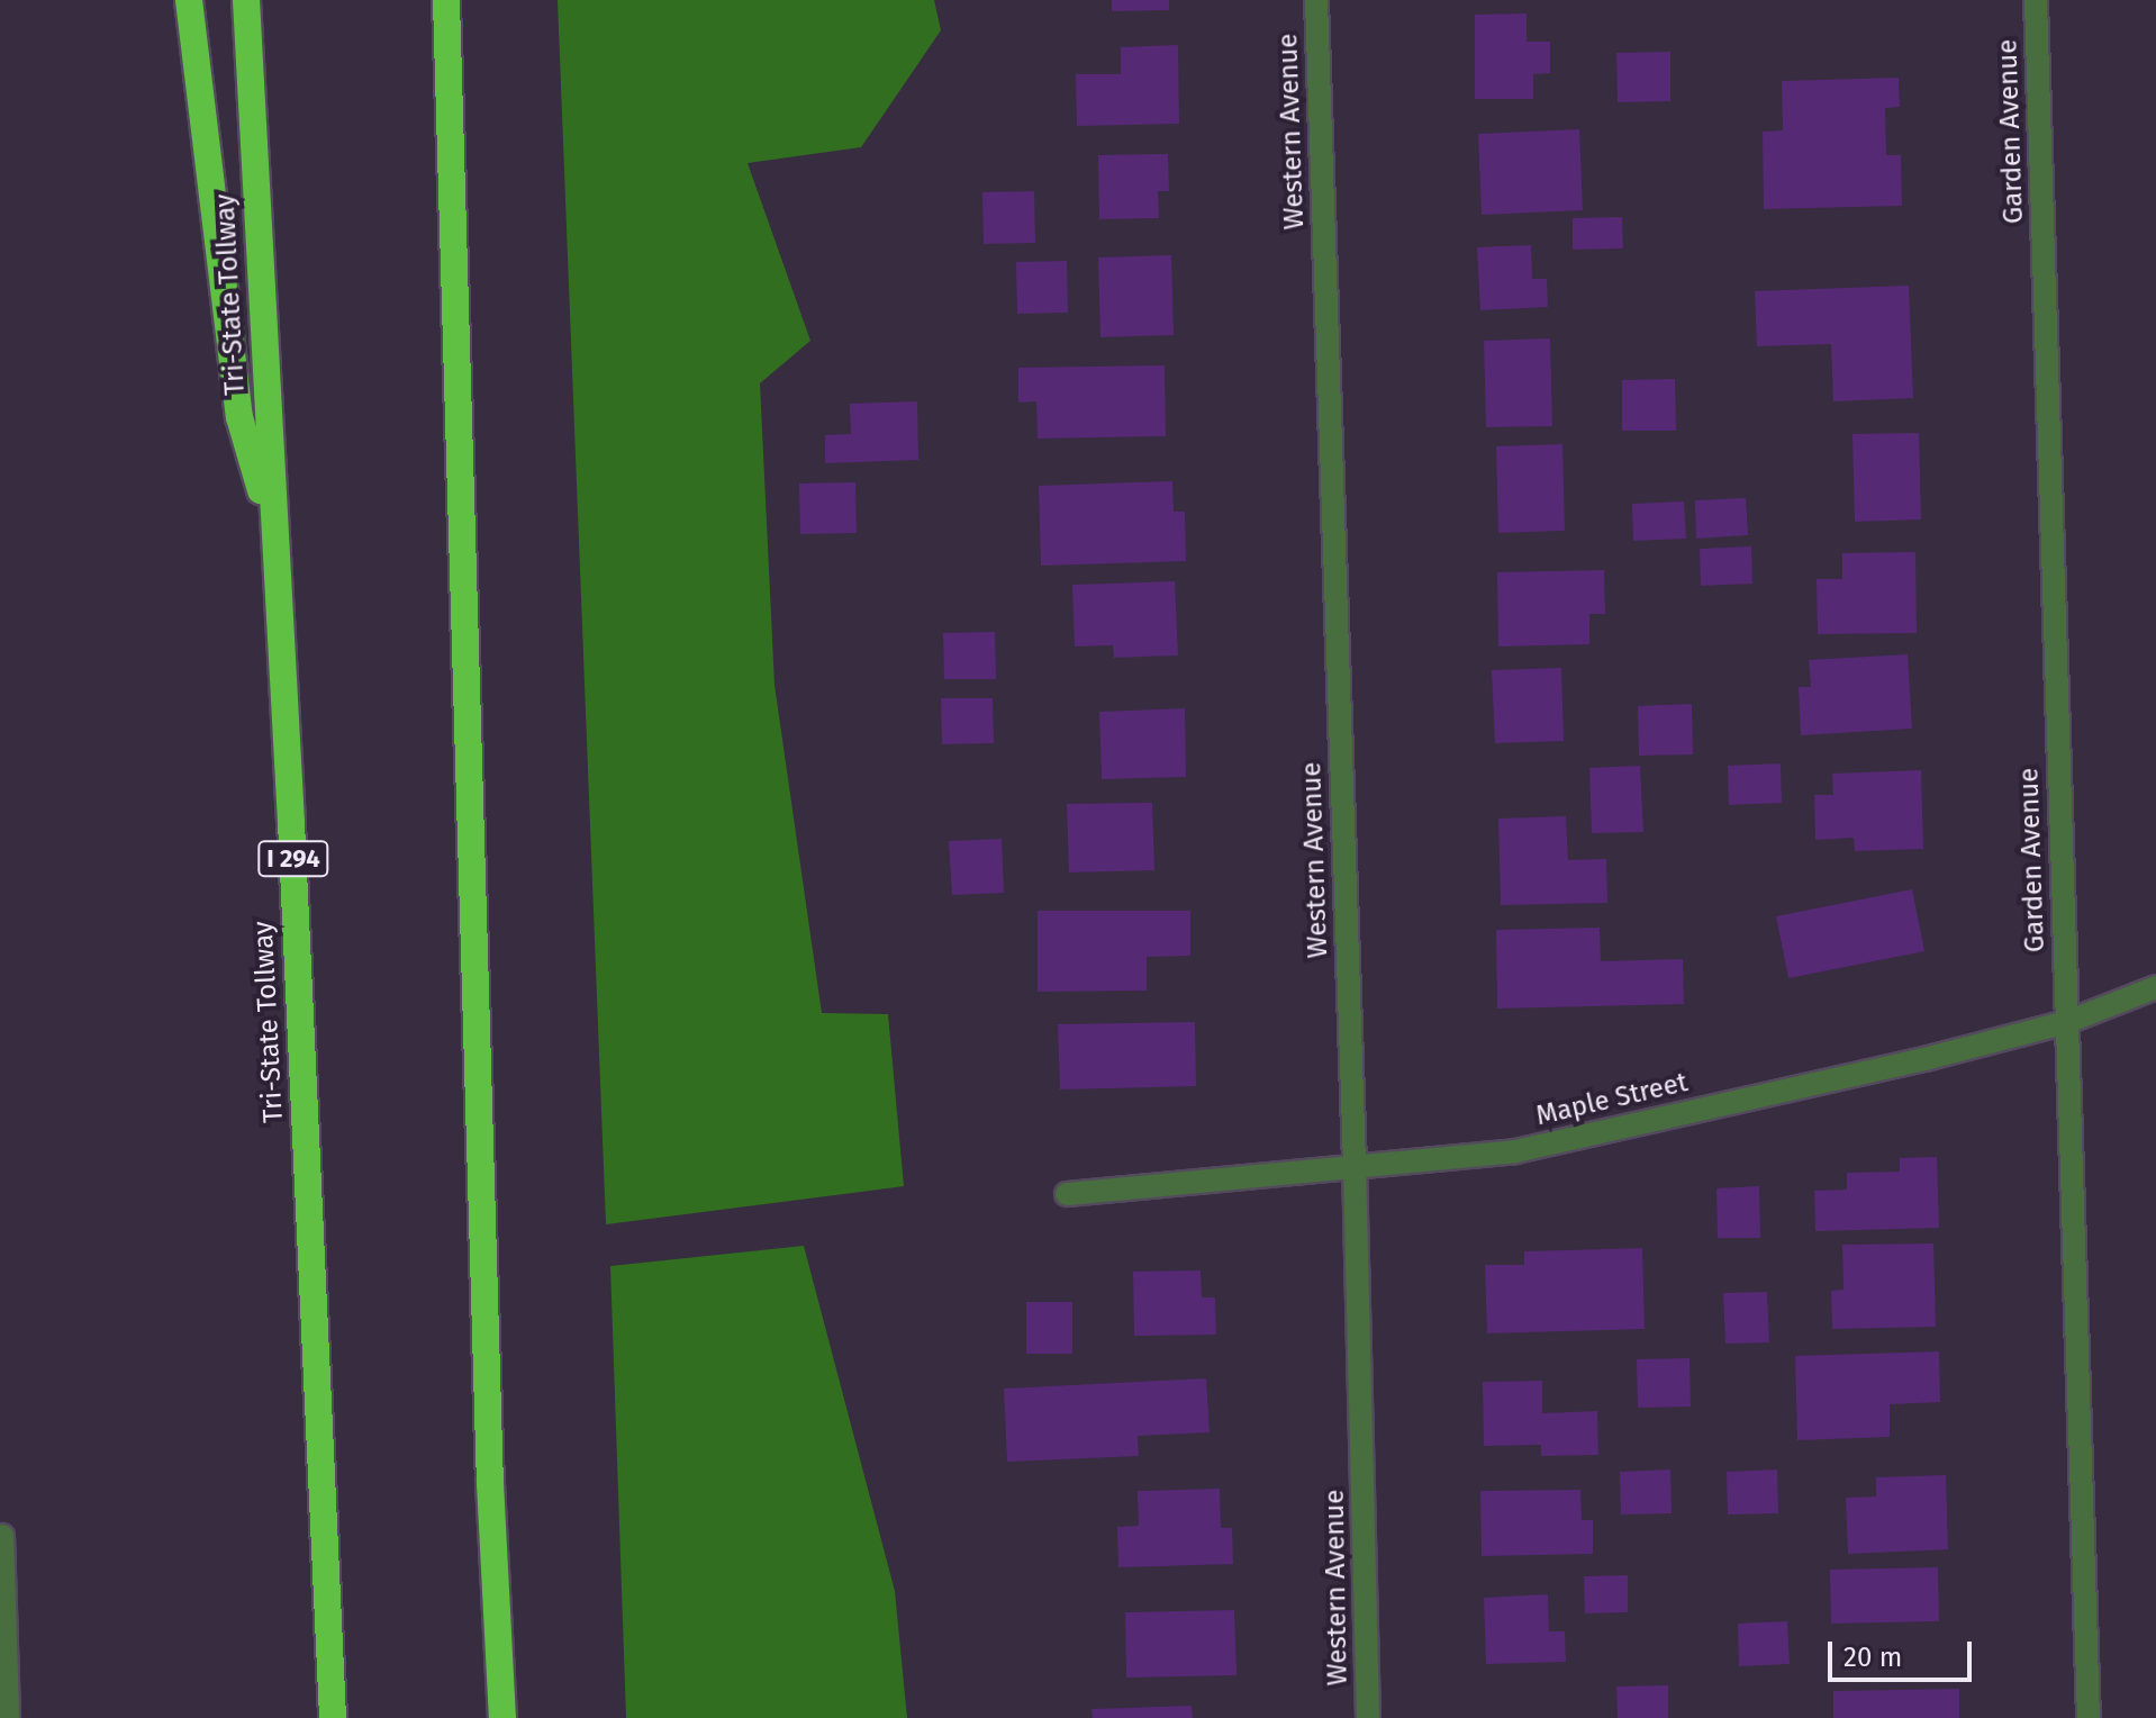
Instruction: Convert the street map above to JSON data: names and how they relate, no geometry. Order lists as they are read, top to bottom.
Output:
{
  "streets": {
    "highway": ["Tri-State Tollway", "I 294"],
    "street": ["Western Avenue", "Garden Avenue", "Maple Street"]
  },
  "crossings": [
    ["Western Avenue", "Maple Street"],
    ["Garden Avenue", "Maple Street"]
  ],
  "scale_bar": "20 m"
}
